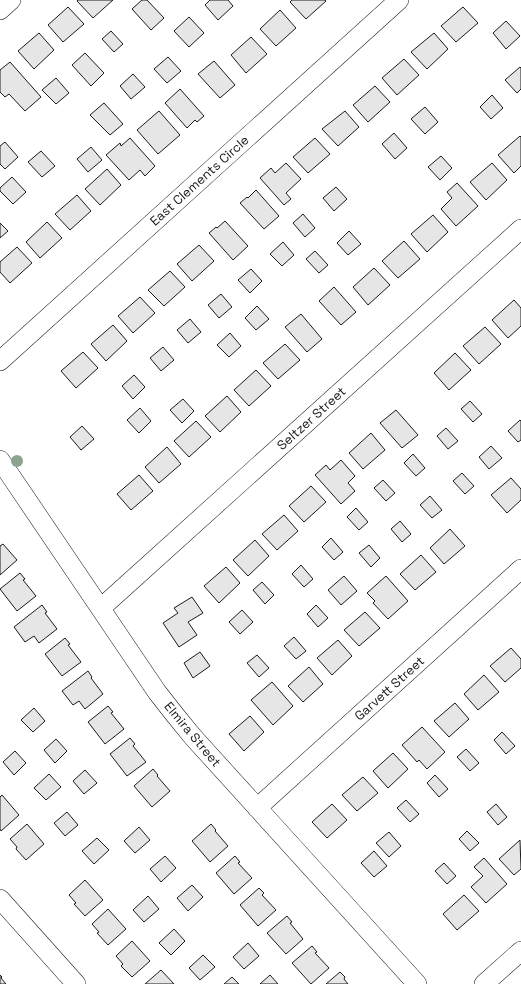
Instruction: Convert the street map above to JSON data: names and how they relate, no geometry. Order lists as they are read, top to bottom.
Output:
{
  "streets": {
    "street": [
      "East Clements Circle",
      "Seltzer Street",
      "Garvett Street",
      "Elmira Street"
    ]
  },
  "crossings": [
    ["Seltzer Street", "Elmira Street"],
    ["Garvett Street", "Elmira Street"]
  ]
}
